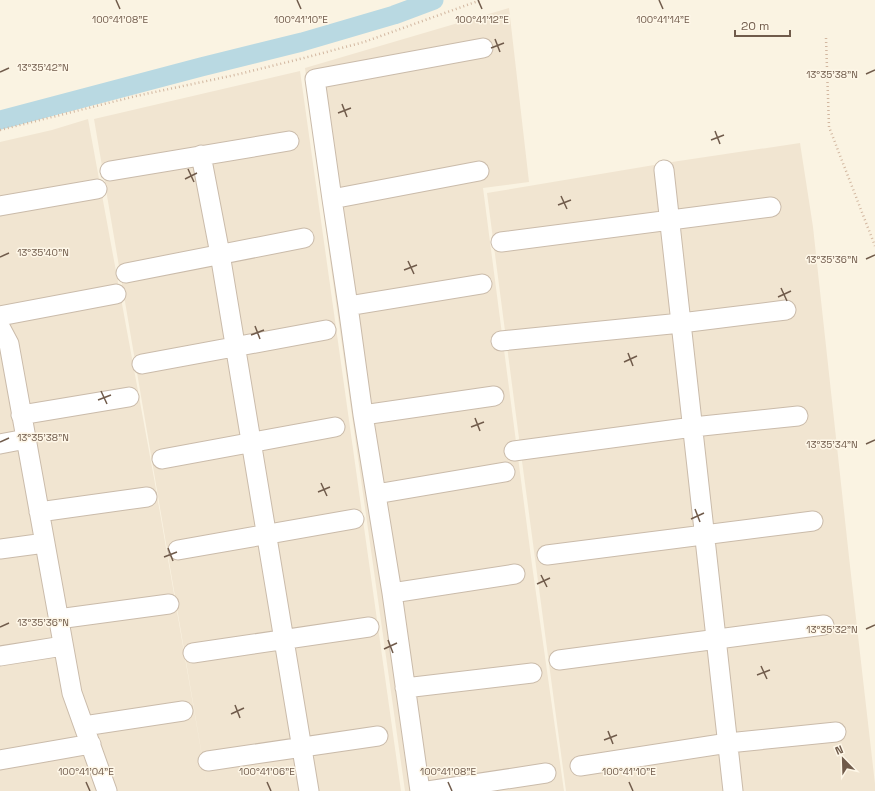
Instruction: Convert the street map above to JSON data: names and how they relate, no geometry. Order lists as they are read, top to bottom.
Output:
{
  "scale_bar": "20 m",
  "north": "top left",
  "coordinates": [
    "100°41'08\"E",
    "100°41'10\"E",
    "100°41'12\"E",
    "100°41'14\"E",
    "13°35'42\"N",
    "13°35'38\"N",
    "13°35'40\"N",
    "13°35'36\"N",
    "13°35'34\"N",
    "13°35'32\"N",
    "100°41'04\"E",
    "100°41'06\"E"
  ]
}
